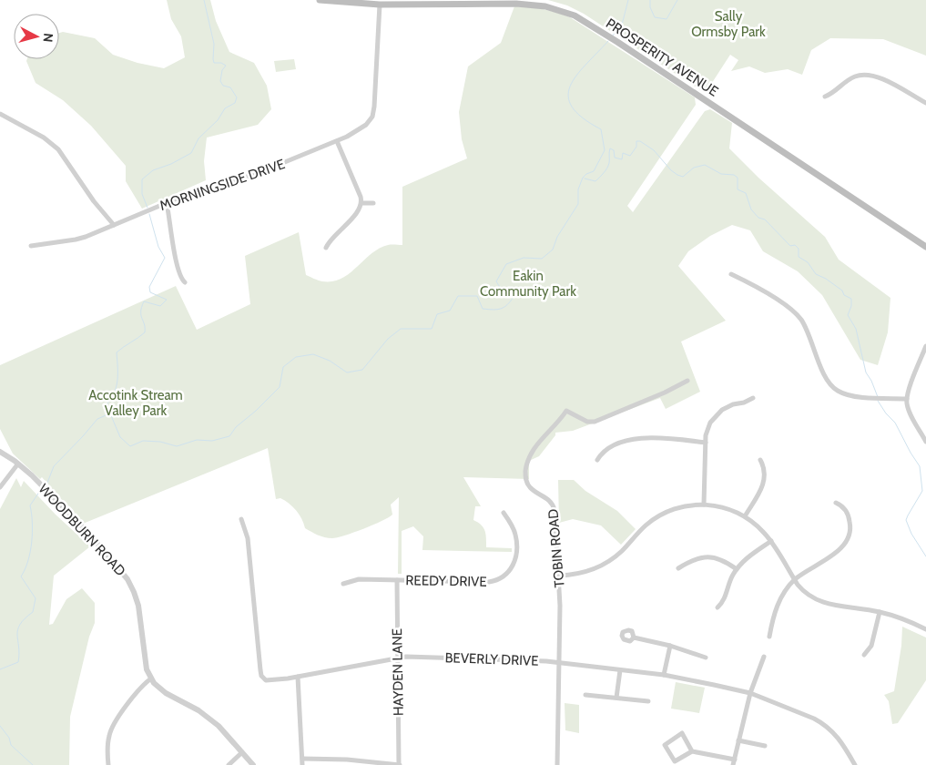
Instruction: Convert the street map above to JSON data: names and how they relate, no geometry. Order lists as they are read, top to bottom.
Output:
{
  "streets": {
    "main road": ["PROSPERITY AVENUE"],
    "street": [
      "MORNINGSIDE DRIVE",
      "WOODBURN ROAD",
      "TOBIN ROAD",
      "REEDY DRIVE",
      "BEVERLY DRIVE",
      "HAYDEN LANE"
    ]
  },
  "crossings": [
    ["PROSPERITY AVENUE", "MORNINGSIDE DRIVE"],
    ["TOBIN ROAD", "BEVERLY DRIVE"],
    ["REEDY DRIVE", "HAYDEN LANE"],
    ["BEVERLY DRIVE", "HAYDEN LANE"]
  ],
  "parks": ["Sally Ormsby Park", "Eakin Community Park", "Accotink Stream Valley Park"],
  "north": "right"
}
